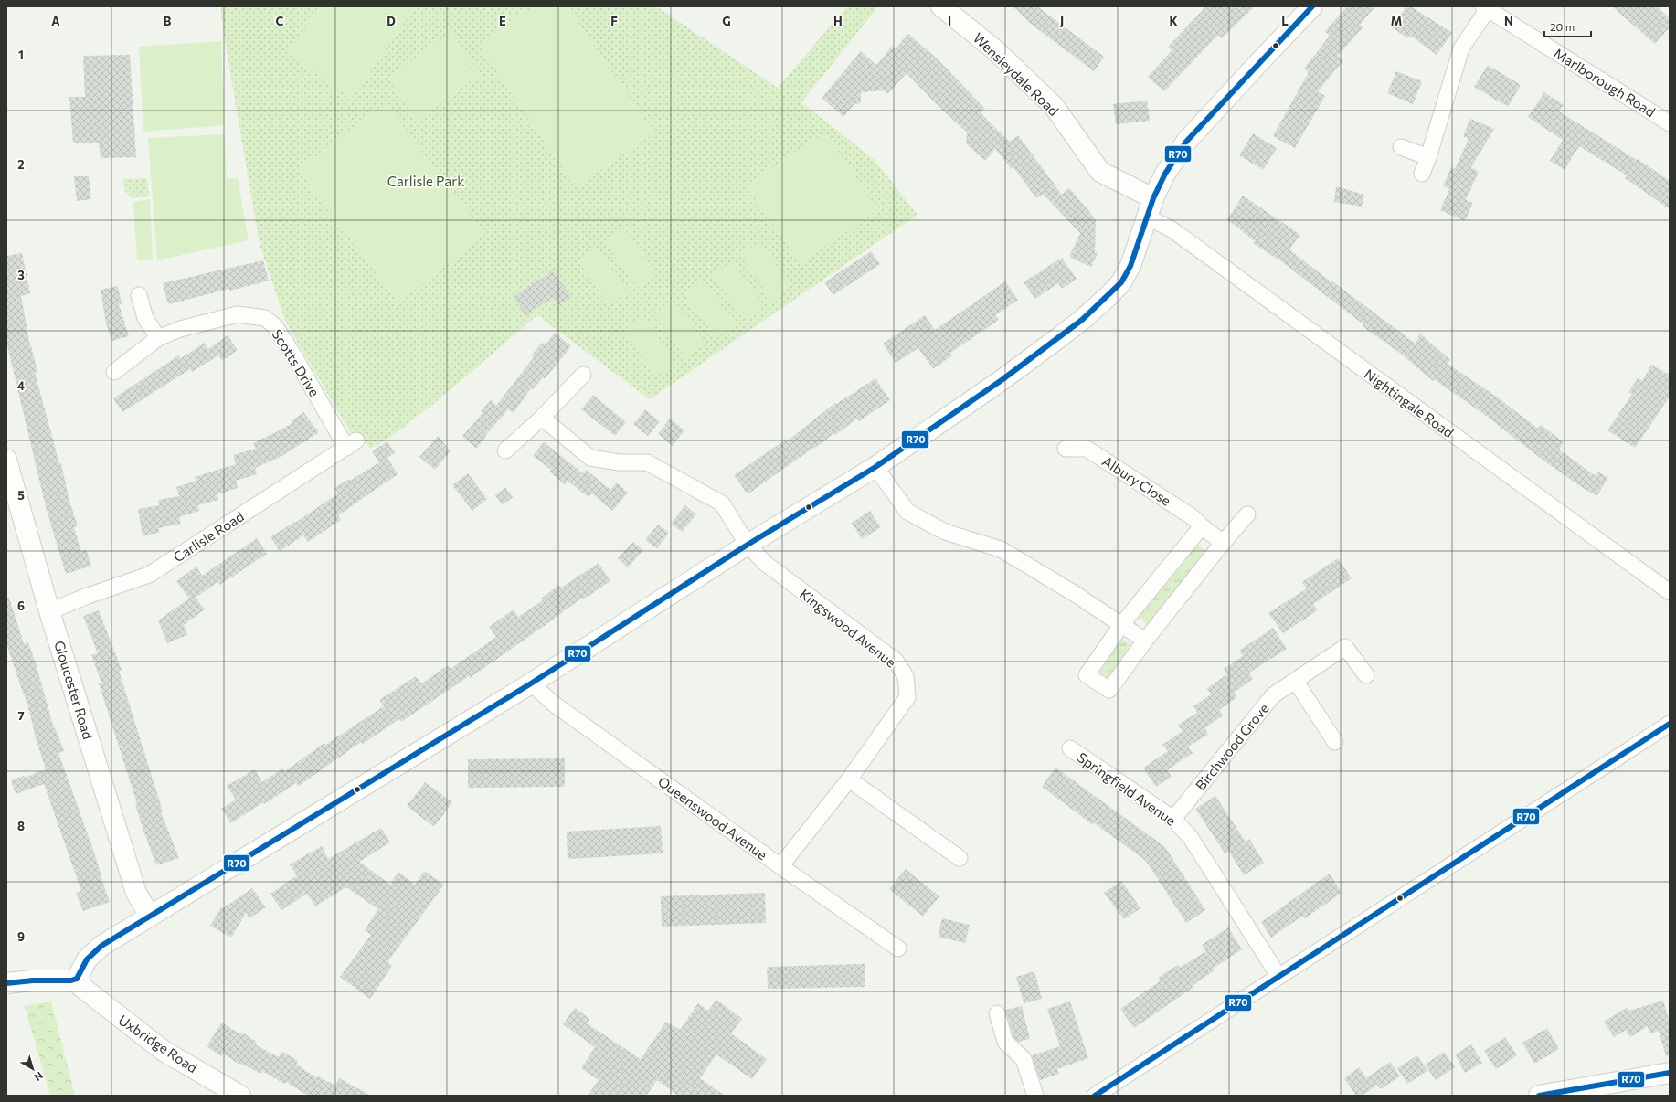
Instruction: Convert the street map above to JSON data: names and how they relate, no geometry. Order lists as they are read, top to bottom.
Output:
{
  "streets": {
    "street": [
      "Wensleydale Road",
      "Marlborough Road",
      "Scotts Drive",
      "Nightingale Road",
      "Albury Close",
      "Carlisle Road",
      "Kingswood Avenue",
      "Gloucester Road",
      "Birchwood Grove",
      "Springfield Avenue",
      "Queenswood Avenue",
      "Uxbridge Road"
    ]
  },
  "crossings": [
    ["Wensleydale Road", "Nightingale Road"],
    ["Scotts Drive", "Carlisle Road"],
    ["Carlisle Road", "Gloucester Road"],
    ["Kingswood Avenue", "Queenswood Avenue"],
    ["Birchwood Grove", "Springfield Avenue"]
  ],
  "parks": ["Carlisle Park"],
  "lines": ["transit line R70"],
  "scale_bar": "20 m",
  "north": "bottom right",
  "grid": {
    "columns": [
      "A",
      "B",
      "C",
      "D",
      "E",
      "F",
      "G",
      "H",
      "I",
      "J",
      "K",
      "L",
      "M",
      "N"
    ],
    "rows": [
      "1",
      "2",
      "3",
      "4",
      "5",
      "6",
      "7",
      "8",
      "9"
    ]
  }
}
